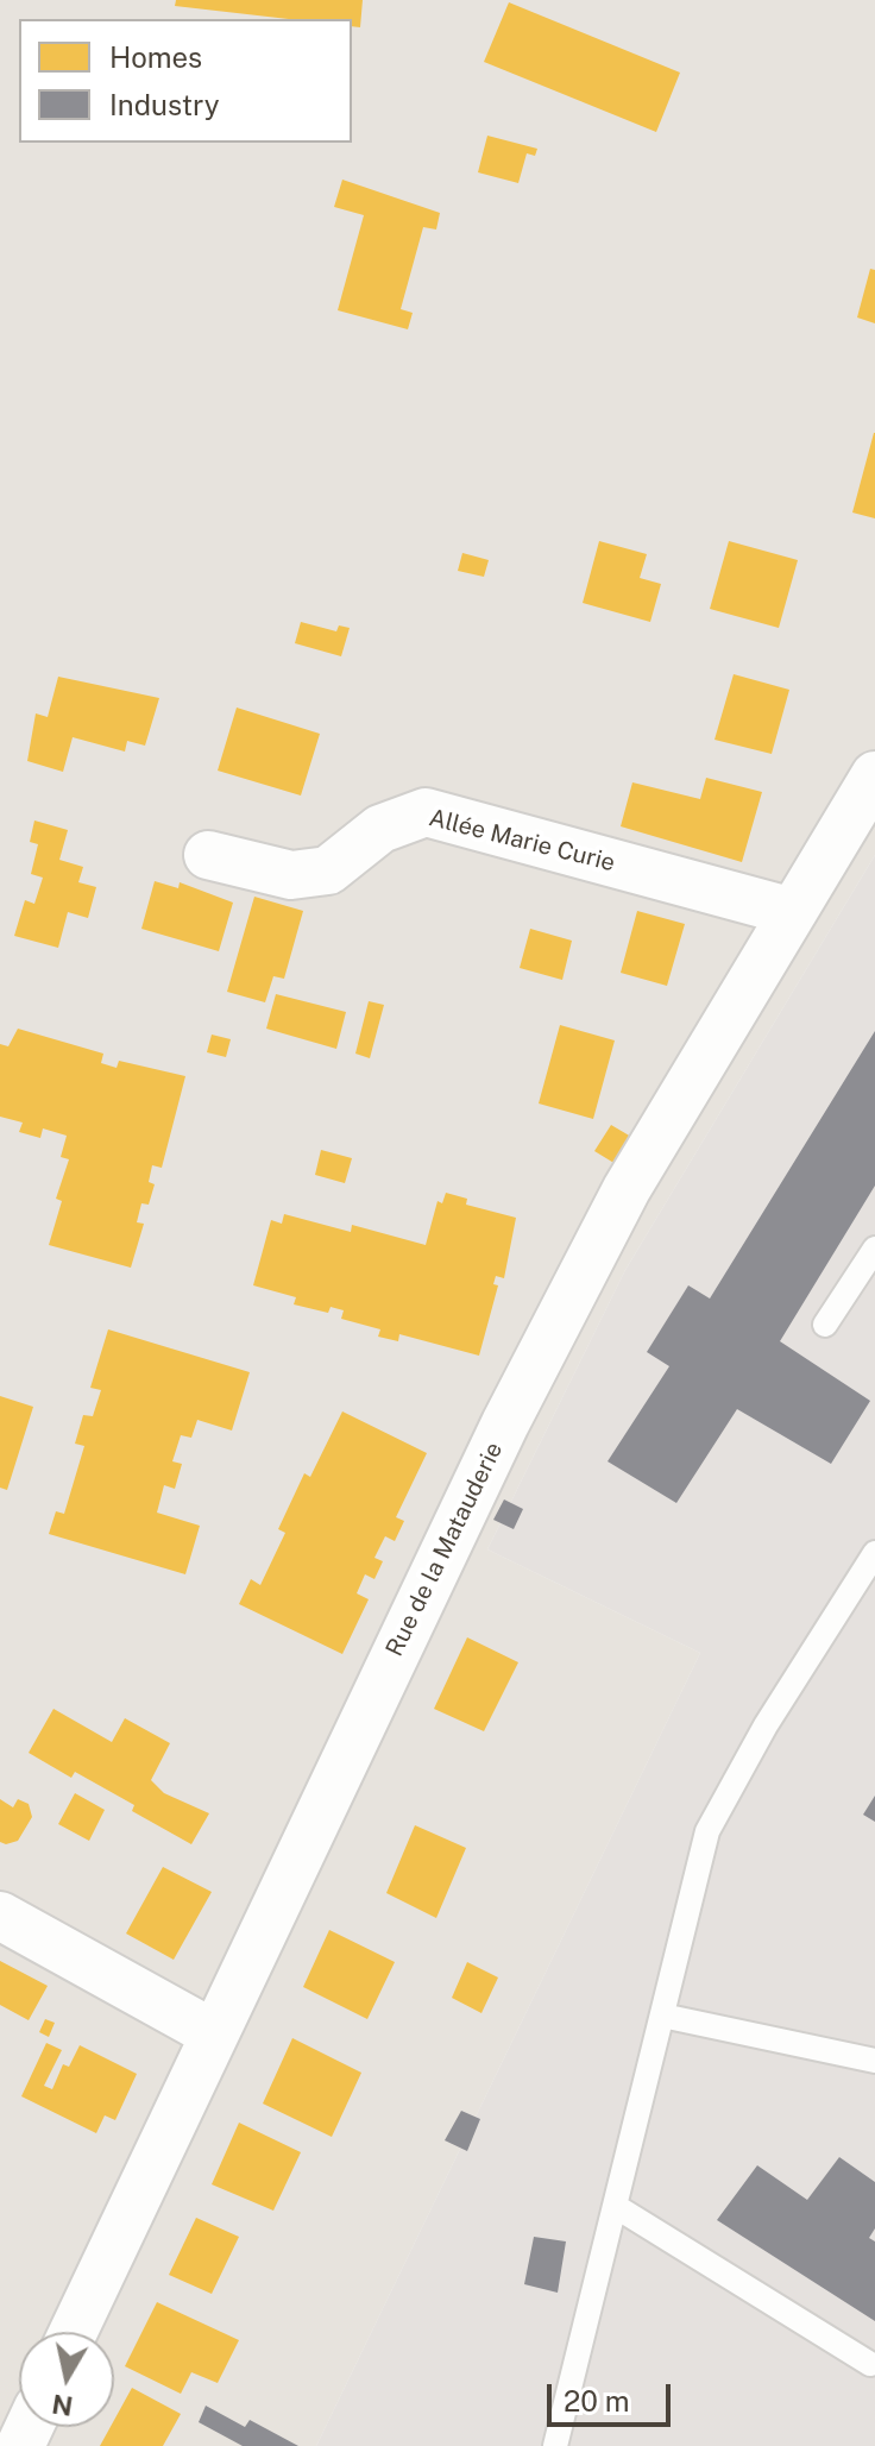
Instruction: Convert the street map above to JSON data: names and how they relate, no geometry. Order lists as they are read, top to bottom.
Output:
{
  "streets": {
    "street": ["Allée Marie Curie", "Rue de la Matauderie"]
  },
  "crossings": [
    ["Allée Marie Curie", "Rue de la Matauderie"]
  ],
  "legend": ["Homes", "Industry"],
  "scale_bar": "20 m",
  "north": "bottom"
}
